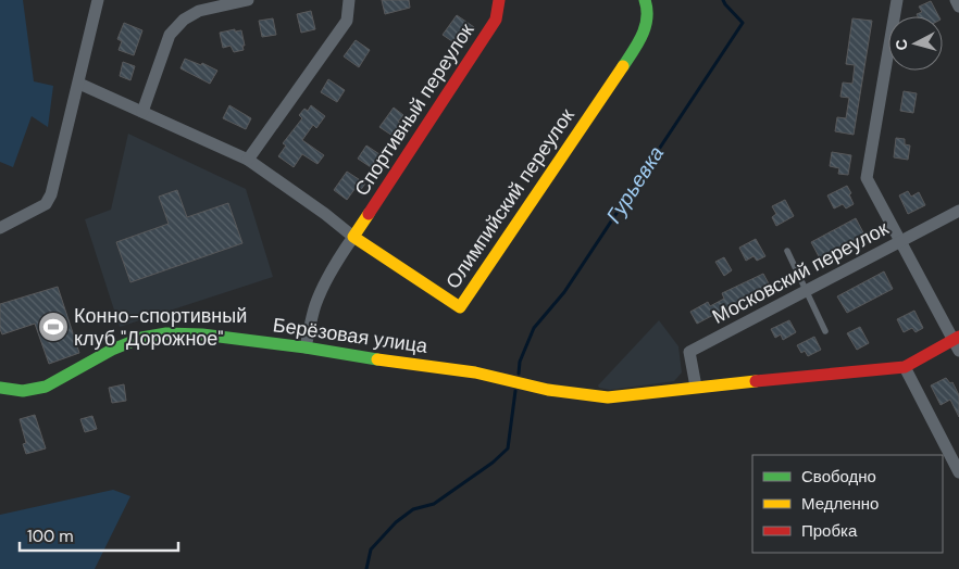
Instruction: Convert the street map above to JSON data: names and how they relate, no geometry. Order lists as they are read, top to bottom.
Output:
{
  "streets": {
    "street": [
      "Спортивный переулок",
      "Олимпийский переулок",
      "Московский переулок",
      "Берёзовая улица"
    ]
  },
  "crossings": [
    ["Спортивный переулок", "Олимпийский переулок"],
    ["Московский переулок", "Берёзовая улица"]
  ],
  "water": ["Гурьевка"],
  "places": {
    "sports": ["Конно-спортивный клуб \"Дорожное\""]
  },
  "legend": ["Свободно", "Медленно", "Пробка"],
  "scale_bar": "100 m",
  "north": "left"
}
